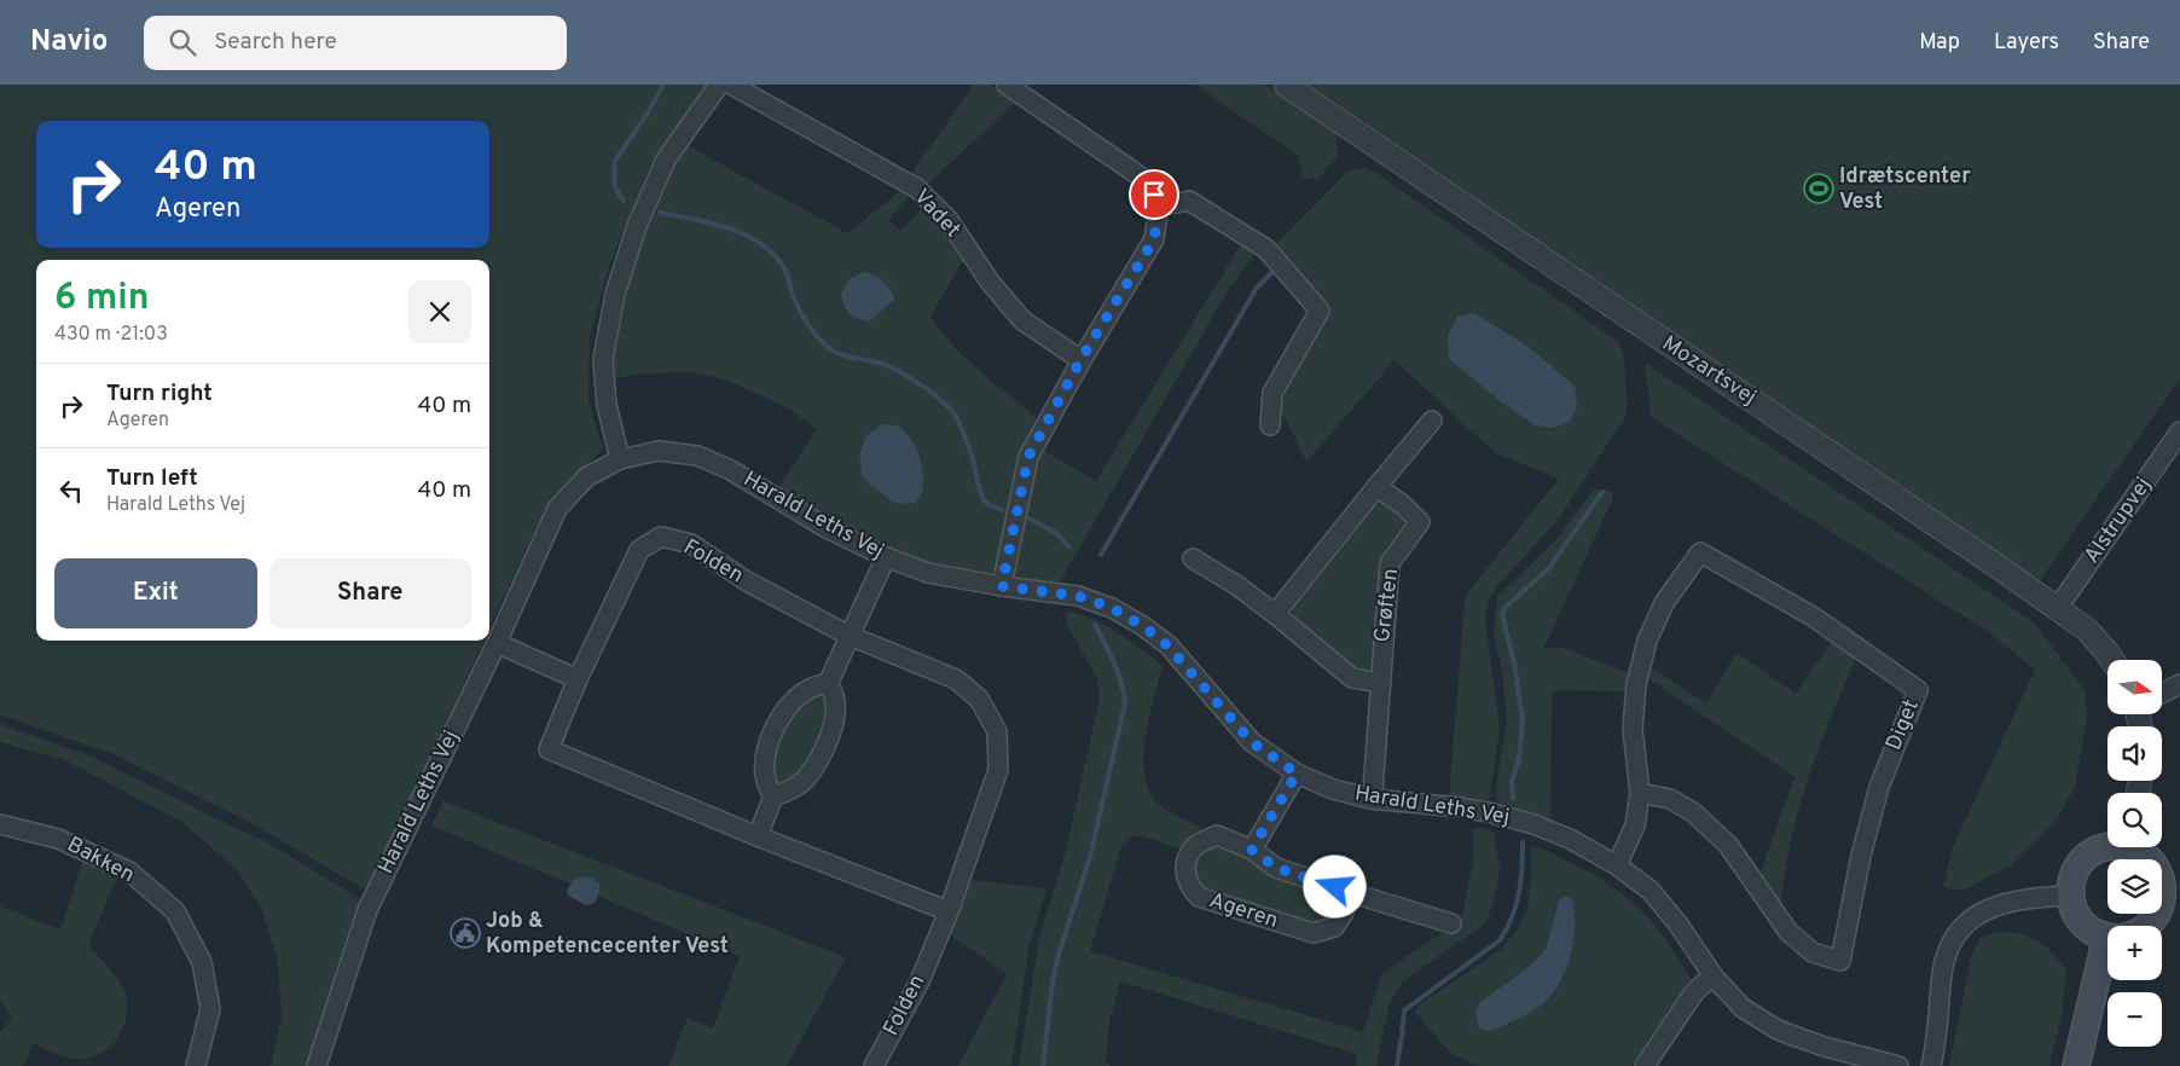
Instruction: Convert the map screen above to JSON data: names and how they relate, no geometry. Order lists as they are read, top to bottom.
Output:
{
  "streets": {
    "street": [
      "Vadet",
      "Mozartsvej",
      "Harald Leths Vej",
      "Alstrupvej",
      "Folden",
      "Grøften",
      "Diget",
      "Bakken",
      "Ageren"
    ]
  },
  "crossings": [
    ["Mozartsvej", "Alstrupvej"],
    ["Harald Leths Vej", "Grøften"],
    ["Harald Leths Vej", "Diget"]
  ],
  "places": {
    "sports": ["Idrætscenter Vest"],
    "public building": ["Job & Kompetencecenter Vest"]
  },
  "north": "right",
  "page": {
    "header": "Navio",
    "search": "Search here",
    "nav": ["Map", "Layers", "Share"],
    "turn": ["40 m", "Ageren"],
    "heading": ["6 min", "430 m · 21:03"],
    "list": [
      {
        "name": "Turn right",
        "note": "Ageren",
        "value": "40 m"
      },
      {
        "name": "Turn left",
        "note": "Harald Leths Vej",
        "value": "40 m"
      }
    ],
    "buttons": ["Exit", "Share"],
    "map_buttons": ["+", "−"]
  }
}
